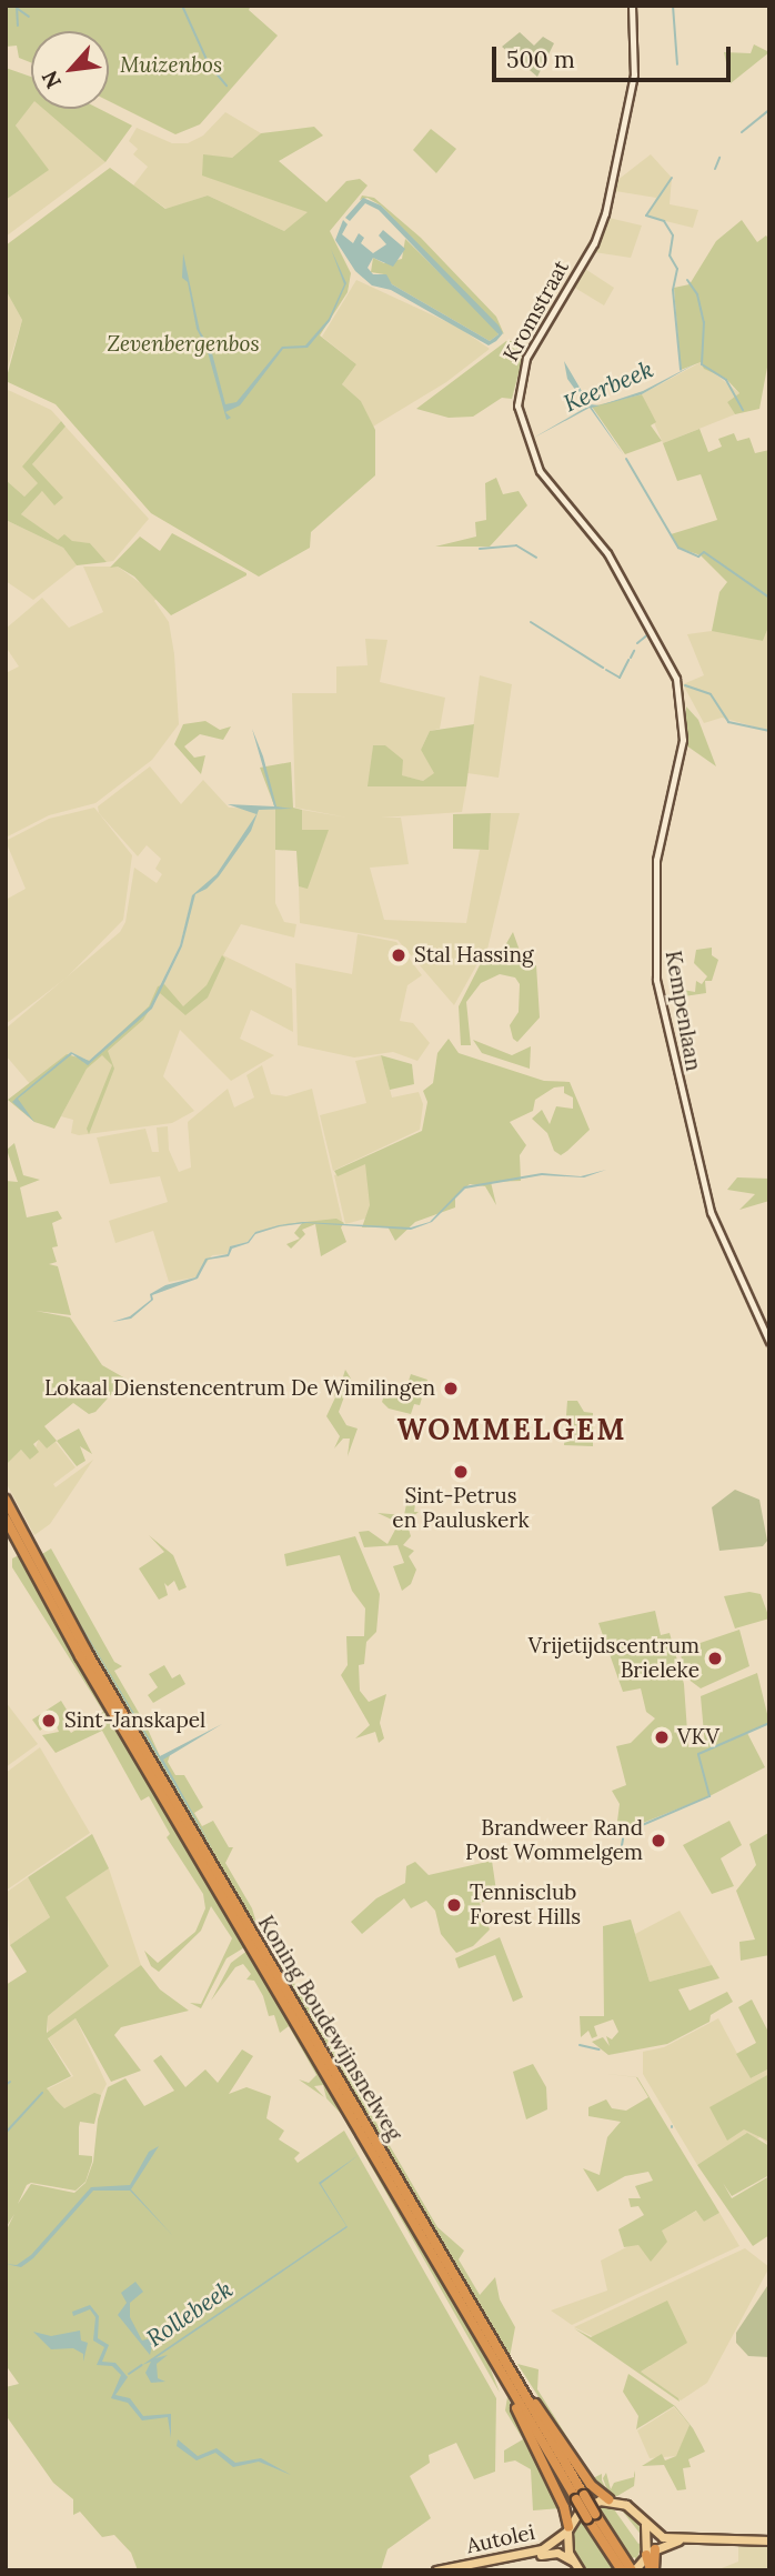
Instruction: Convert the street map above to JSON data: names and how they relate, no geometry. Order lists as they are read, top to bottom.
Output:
{
  "streets": {
    "highway": ["Koning Boudewijnsnelweg"],
    "main road": ["Kromstraat", "Kempenlaan", "Autolei"]
  },
  "crossings": [
    ["Kromstraat", "Kempenlaan"]
  ],
  "districts": ["WOMMELGEM"],
  "water": ["Keerbeek", "Rollebeek"],
  "parks": ["Muizenbos", "Zevenbergenbos"],
  "places": [
    "Stal Hassing",
    "Lokaal Dienstencentrum De Wimilingen",
    "Sint-Petrus en Pauluskerk",
    "Vrijetijdscentrum Brieleke",
    "Sint-Janskapel",
    "VKV",
    "Brandweer Rand Post Wommelgem",
    "Tennisclub Forest Hills"
  ],
  "scale_bar": "500 m",
  "north": "bottom left"
}
